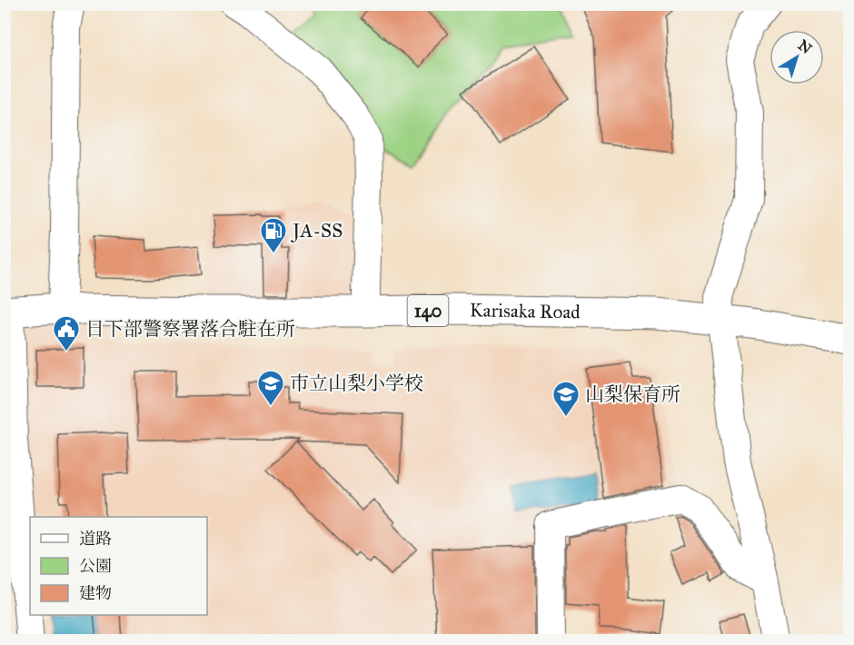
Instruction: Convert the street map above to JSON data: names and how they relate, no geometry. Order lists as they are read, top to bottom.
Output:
{
  "streets": {
    "highway": ["140", "Karisaka Road"]
  },
  "places": {
    "fuel station": ["JA-SS"],
    "public building": ["日下部警察署落合駐在所"],
    "school or university": ["市立山梨小学校", "山梨保育所"]
  },
  "legend": ["道路", "公園", "建物"],
  "north": "top right"
}
